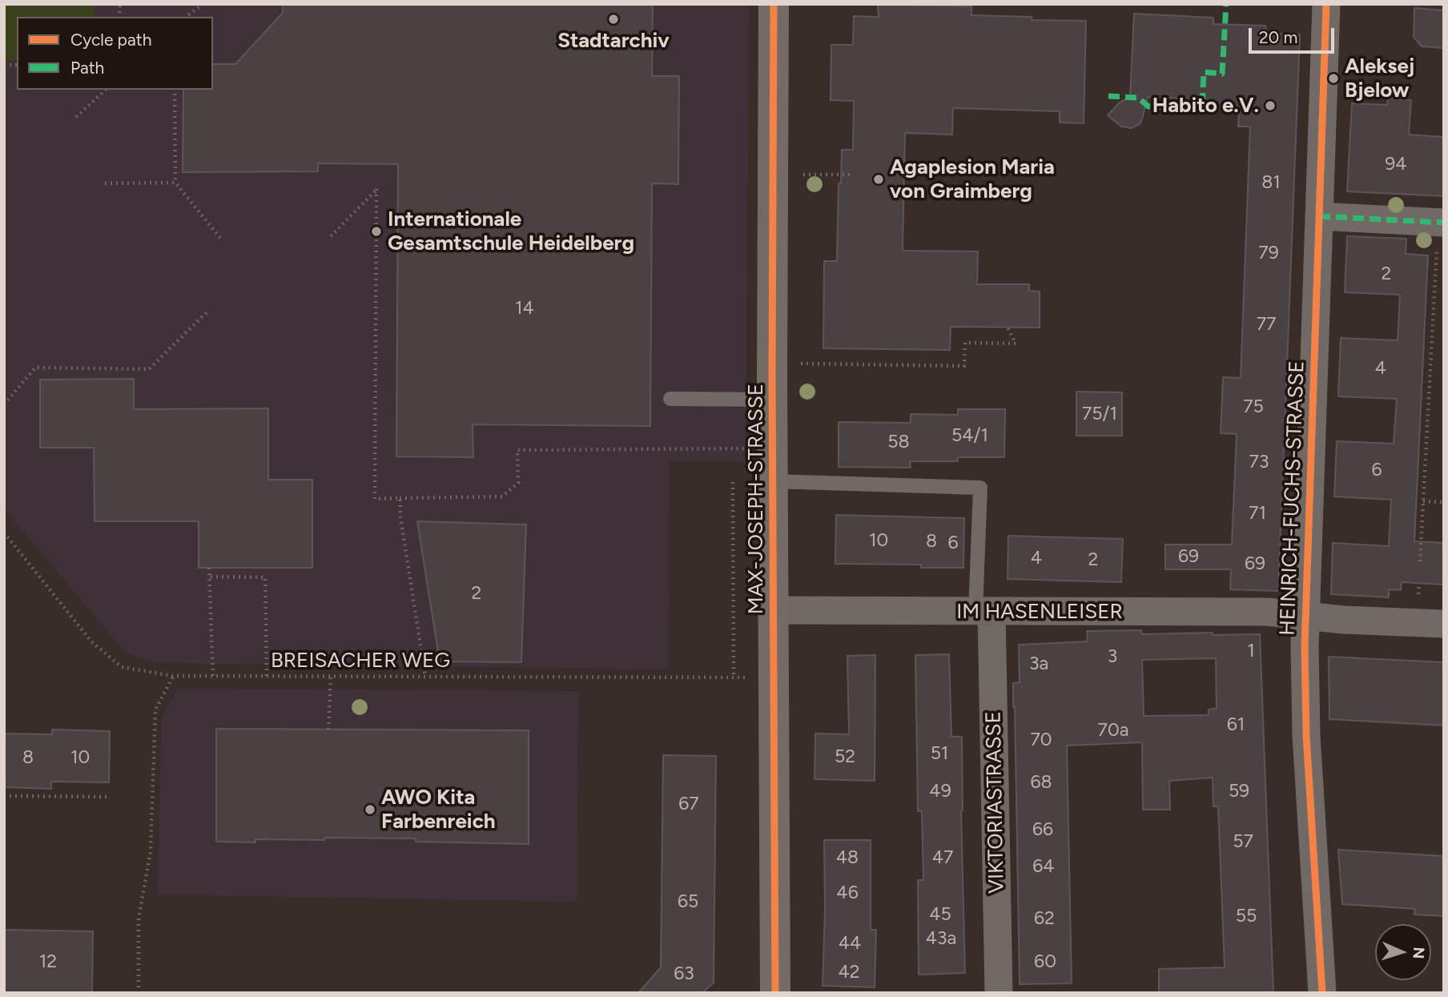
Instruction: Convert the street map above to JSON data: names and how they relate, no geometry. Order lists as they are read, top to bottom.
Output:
{
  "streets": {
    "street": [
      "HEINRICH-FUCHS-STRASSE",
      "MAX-JOSEPH-STRASSE",
      "IM HASENLEISER",
      "VIKTORIASTRASSE"
    ],
    "path": ["BREISACHER WEG"]
  },
  "crossings": [
    ["HEINRICH-FUCHS-STRASSE", "IM HASENLEISER"],
    ["MAX-JOSEPH-STRASSE", "IM HASENLEISER"],
    ["MAX-JOSEPH-STRASSE", "BREISACHER WEG"],
    ["IM HASENLEISER", "VIKTORIASTRASSE"]
  ],
  "places": [
    "Stadtarchiv",
    "Aleksej Bjelow",
    "Habito e.V.",
    "Agaplesion Maria von Graimberg",
    "Internationale Gesamtschule Heidelberg",
    "AWO Kita Farbenreich"
  ],
  "house_numbers": [
    "94",
    "81",
    "79",
    "2",
    "14",
    "77",
    "4",
    "75",
    "75/1",
    "54/1",
    "58",
    "73",
    "6",
    "71",
    "10",
    "8",
    "6",
    "69",
    "4",
    "2",
    "69",
    "2",
    "1",
    "3",
    "3a",
    "61",
    "70a",
    "70",
    "51",
    "52",
    "8",
    "10",
    "68",
    "49",
    "59",
    "67",
    "66",
    "57",
    "48",
    "47",
    "64",
    "46",
    "65",
    "45",
    "55",
    "62",
    "43a",
    "44",
    "12",
    "60",
    "42",
    "63"
  ],
  "legend": ["Cycle path", "Path"],
  "scale_bar": "20 m",
  "north": "right"
}
